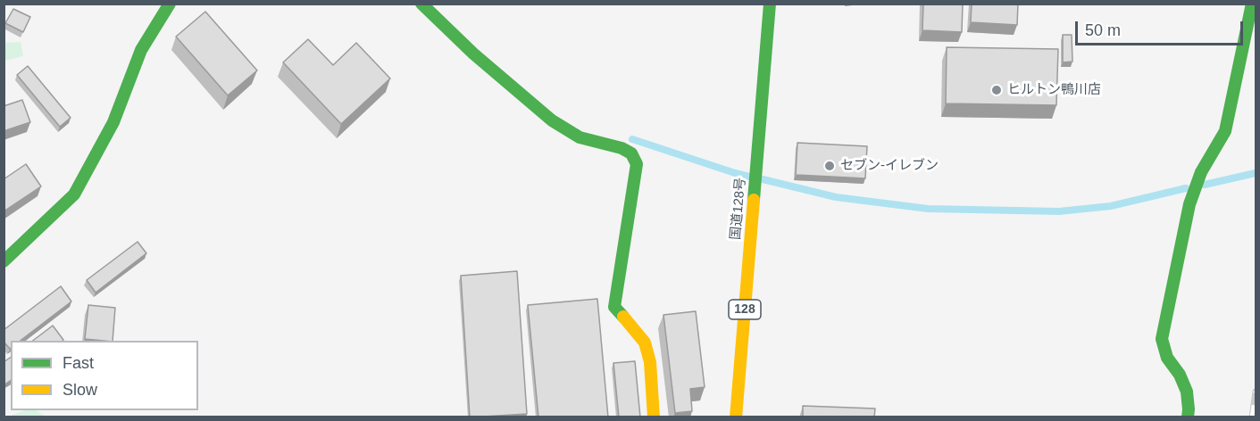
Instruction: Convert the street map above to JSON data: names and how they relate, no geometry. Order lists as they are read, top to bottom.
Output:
{
  "streets": {
    "main road": ["国道128号", "128"]
  },
  "places": ["ヒルトン鴨川店", "セブン-イレブン"],
  "legend": ["Fast", "Slow"],
  "scale_bar": "50 m"
}
